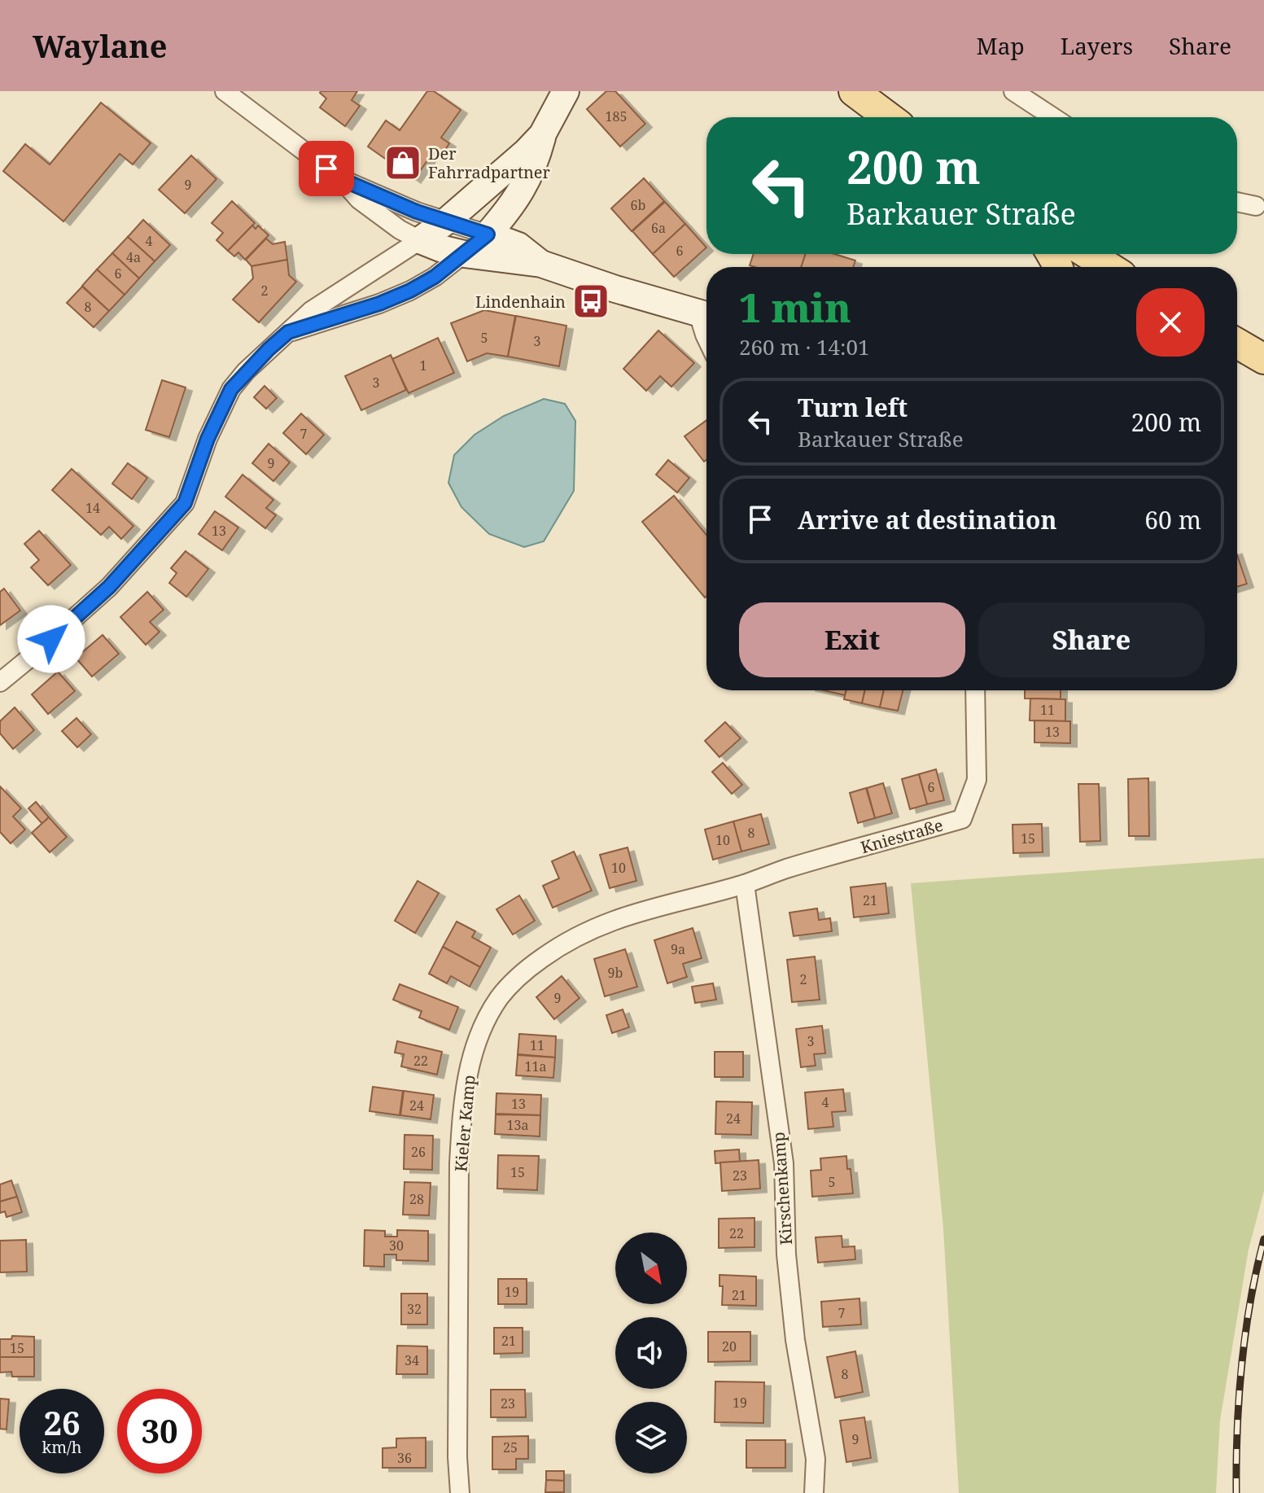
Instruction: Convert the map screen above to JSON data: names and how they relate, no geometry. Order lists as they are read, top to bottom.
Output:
{
  "streets": {
    "street": ["Kniestraße", "Kieler Kamp", "Kirschenkamp"]
  },
  "crossings": [
    ["Kniestraße", "Kieler Kamp"],
    ["Kniestraße", "Kirschenkamp"],
    ["Kieler Kamp", "Kirschenkamp"]
  ],
  "places": {
    "shop": ["Der Fahrradpartner"],
    "bus stop": ["Lindenhain"]
  },
  "house_numbers": [
    "185",
    "9",
    "6b",
    "6a",
    "4",
    "6",
    "4a",
    "6",
    "2",
    "8",
    "5",
    "3",
    "1",
    "3",
    "7",
    "9",
    "14",
    "13",
    "11",
    "13",
    "6",
    "8",
    "15",
    "10",
    "10",
    "21",
    "9a",
    "9b",
    "2",
    "9",
    "3",
    "11",
    "22",
    "11a",
    "4",
    "13",
    "24",
    "24",
    "13a",
    "26",
    "15",
    "23",
    "5",
    "28",
    "22",
    "30",
    "19",
    "21",
    "32",
    "7",
    "21",
    "20",
    "15",
    "34",
    "8",
    "19",
    "23",
    "9",
    "25",
    "36"
  ],
  "north": "bottom right",
  "page": {
    "header": "Waylane",
    "nav": ["Map", "Layers", "Share"],
    "turn": ["200 m", "Barkauer Straße"],
    "heading": ["1 min", "260 m · 14:01"],
    "list": [
      {
        "name": "Turn left",
        "note": "Barkauer Straße",
        "value": "200 m"
      },
      {
        "name": "Arrive at destination",
        "value": "60 m"
      }
    ],
    "buttons": ["Exit", "Share"],
    "speed": "26 km/h",
    "limit": "30"
  }
}
